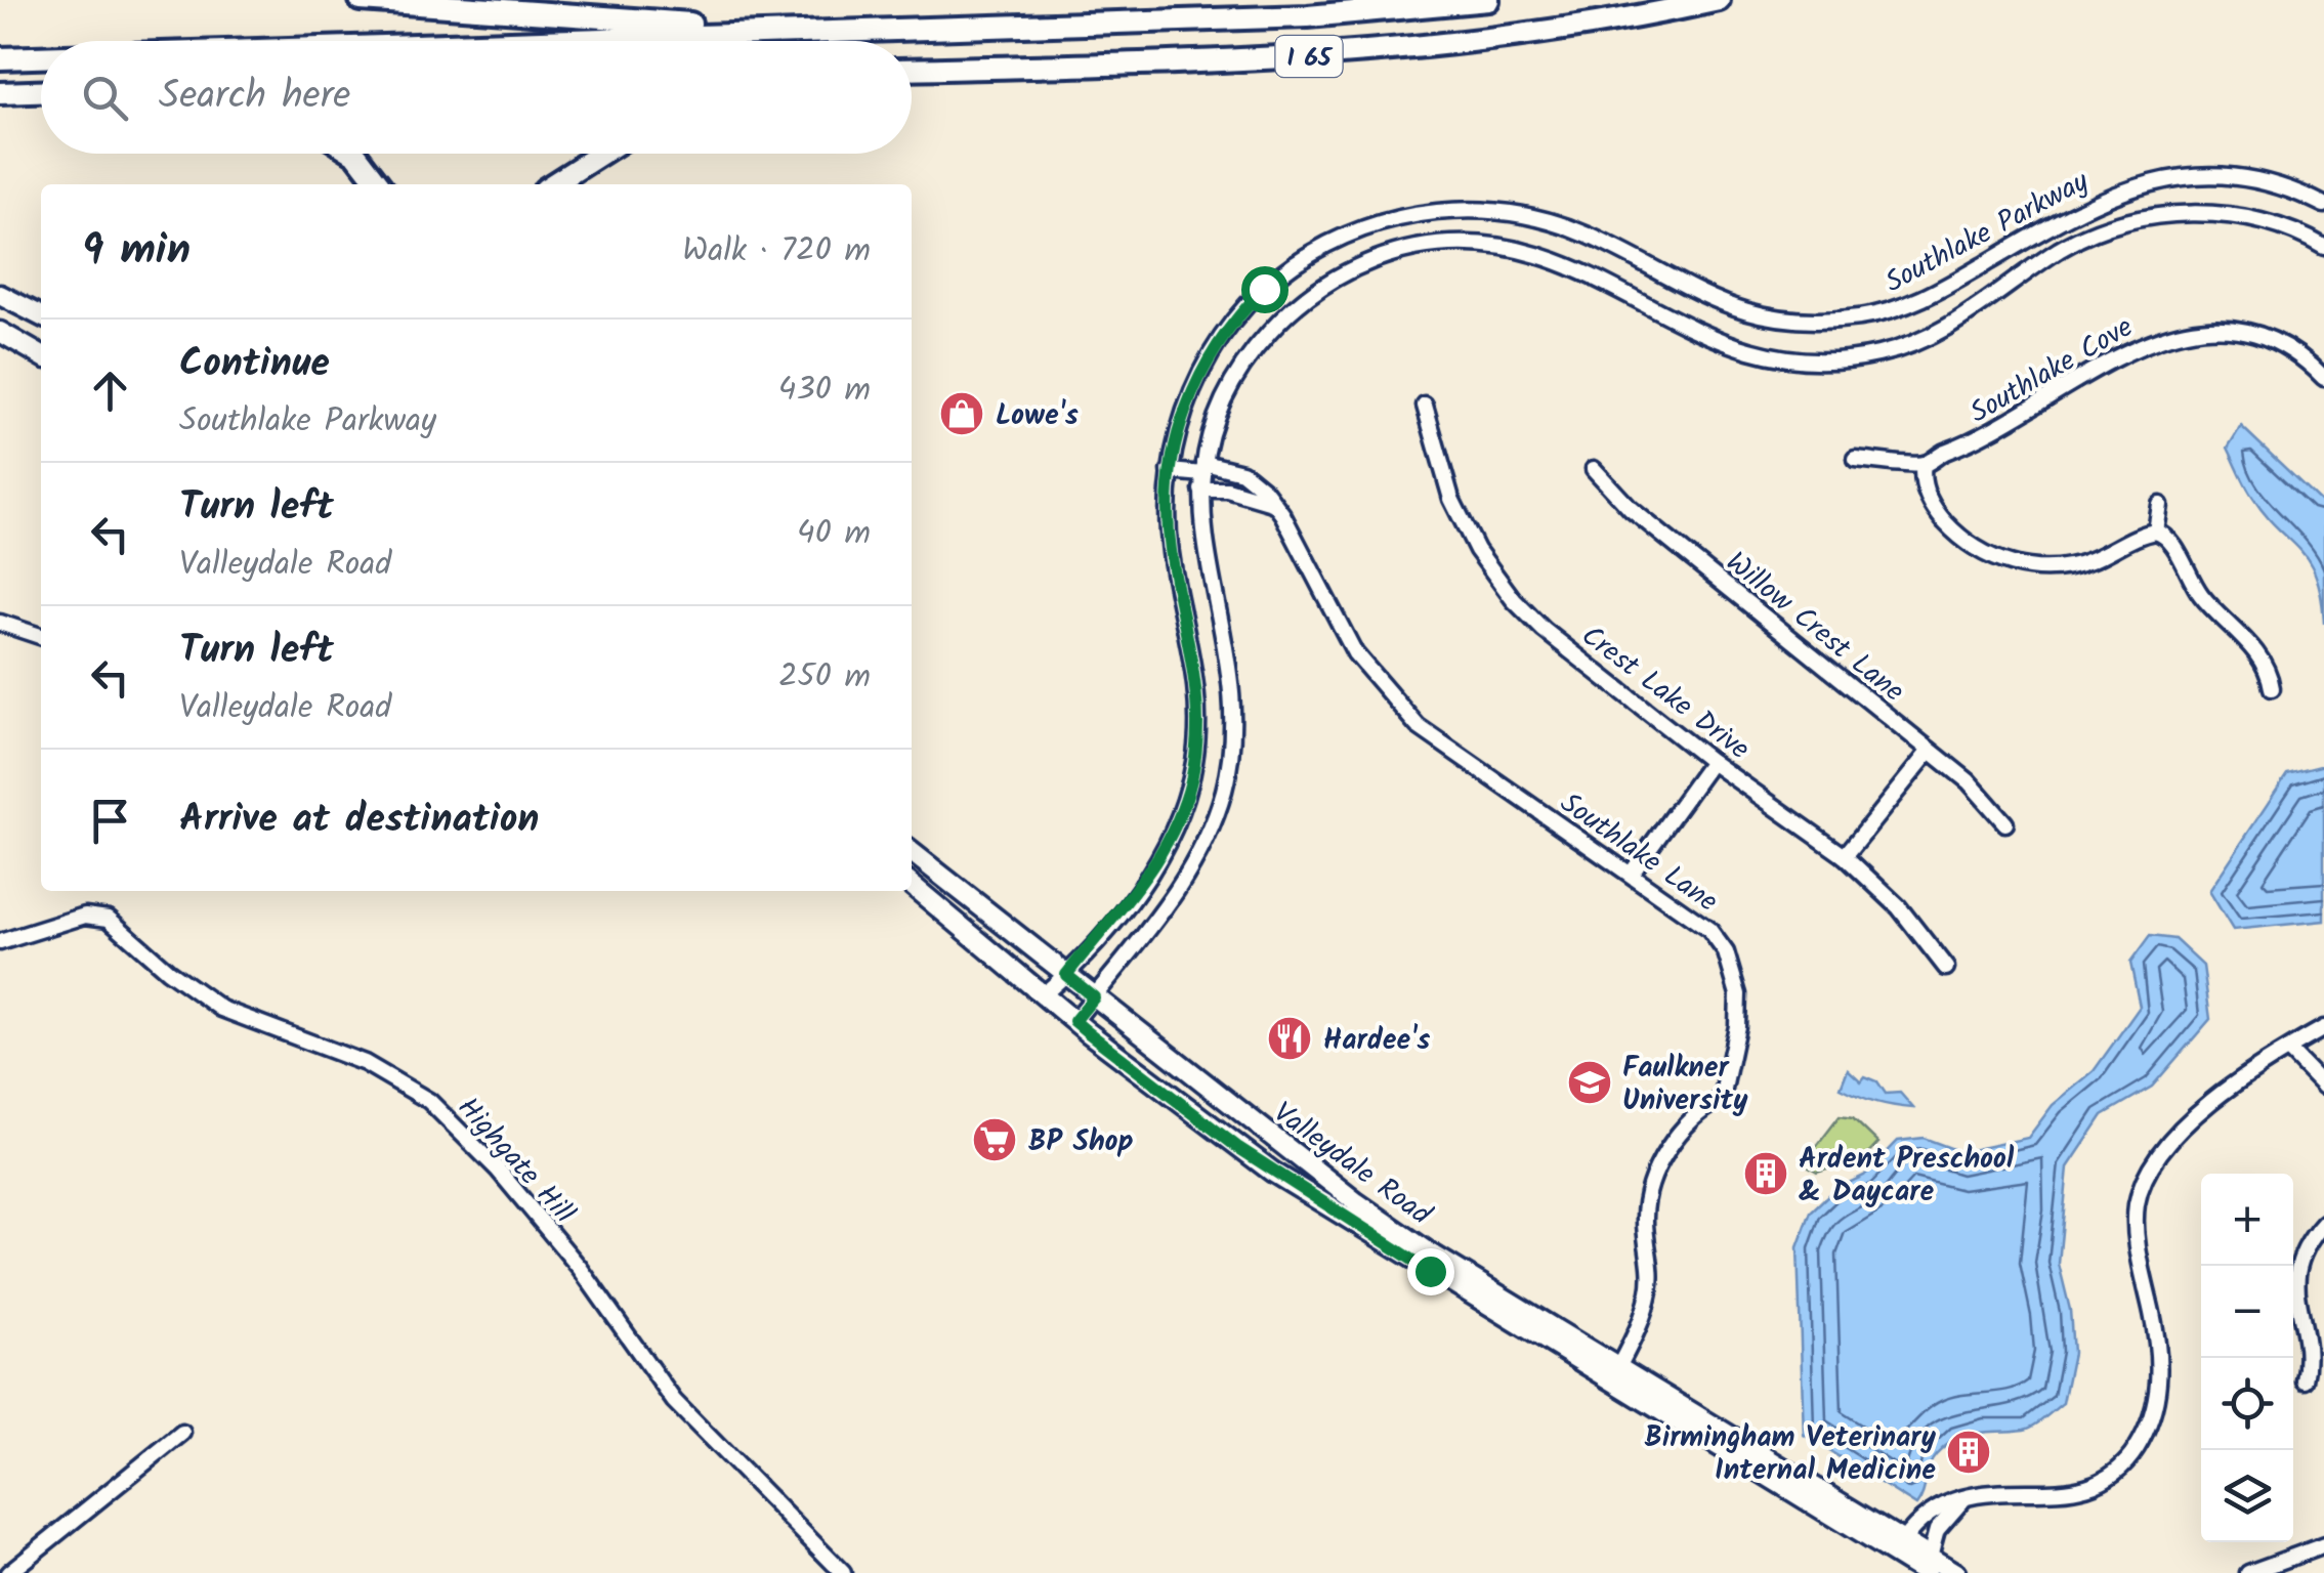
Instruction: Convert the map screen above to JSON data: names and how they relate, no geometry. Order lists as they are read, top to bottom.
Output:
{
  "streets": {
    "highway": ["I 65"],
    "main road": ["Valleydale Road"],
    "street": [
      "Southlake Parkway",
      "Southlake Cove",
      "Willow Crest Lane",
      "Crest Lake Drive",
      "Southlake Lane",
      "Highgate Hill"
    ]
  },
  "crossings": [
    ["Southlake Parkway", "Southlake Lane"],
    ["Southlake Parkway", "Valleydale Road"],
    ["Southlake Lane", "Valleydale Road"]
  ],
  "places": {
    "shop": ["Lowe's"],
    "restaurant": ["Hardee's"],
    "school or university": ["Faulkner University"],
    "supermarket": ["BP Shop"],
    "building": ["Ardent Preschool & Daycare", "Birmingham Veterinary Internal Medicine"]
  },
  "page": {
    "search": "Search here",
    "heading": ["9 min", "Walk · 720 m"],
    "list": [
      ["Continue", "Southlake Parkway", "430 m"],
      ["Turn left", "Valleydale Road", "40 m"],
      ["Turn left", "Valleydale Road", "250 m"],
      "Arrive at destination"
    ],
    "map_buttons": ["+", "−"]
  }
}
